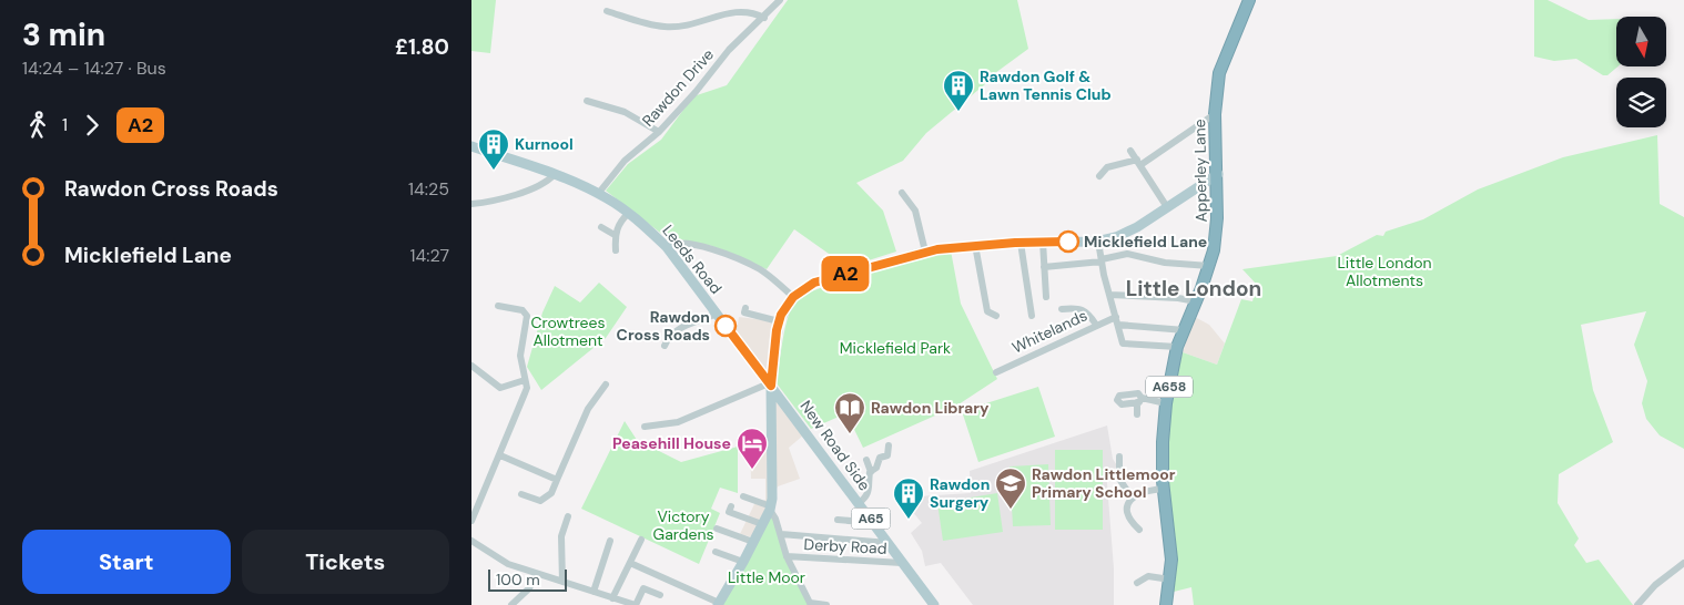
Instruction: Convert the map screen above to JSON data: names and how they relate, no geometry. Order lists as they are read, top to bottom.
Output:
{
  "streets": {
    "highway": ["Apperley Lane", "A658"],
    "main road": ["Leeds Road", "New Road Side", "A65"],
    "street": ["Rawdon Drive", "Whitelands", "Derby Road"]
  },
  "crossings": [
    ["Rawdon Drive", "Leeds Road"],
    ["Leeds Road", "New Road Side"],
    ["New Road Side", "Derby Road"]
  ],
  "districts": ["Little London"],
  "parks": [
    "Little London Allotments",
    "Crowtrees Allotment",
    "Micklefield Park",
    "Victory Gardens",
    "Little Moor"
  ],
  "places": {
    "building": ["Rawdon Golf & Lawn Tennis Club", "Kurnool", "Rawdon Surgery"],
    "other": ["Micklefield Lane", "Rawdon Cross Roads"],
    "library": ["Rawdon Library"],
    "hotel": ["Peasehill House"],
    "school or university": ["Rawdon Littlemoor Primary School"]
  },
  "lines": ["bus line A2"],
  "scale_bar": "100 m",
  "north": "bottom",
  "page": {
    "heading": ["3 min", "14:24 – 14:27 · Bus", "£1.80"],
    "on_map": "A2",
    "legs": ["1", "A2"],
    "list": [
      {
        "name": "Rawdon Cross Roads",
        "value": "14:25"
      },
      {
        "name": "Micklefield Lane",
        "value": "14:27"
      }
    ],
    "buttons": ["Start", "Tickets"],
    "scale": "100 m"
  }
}
